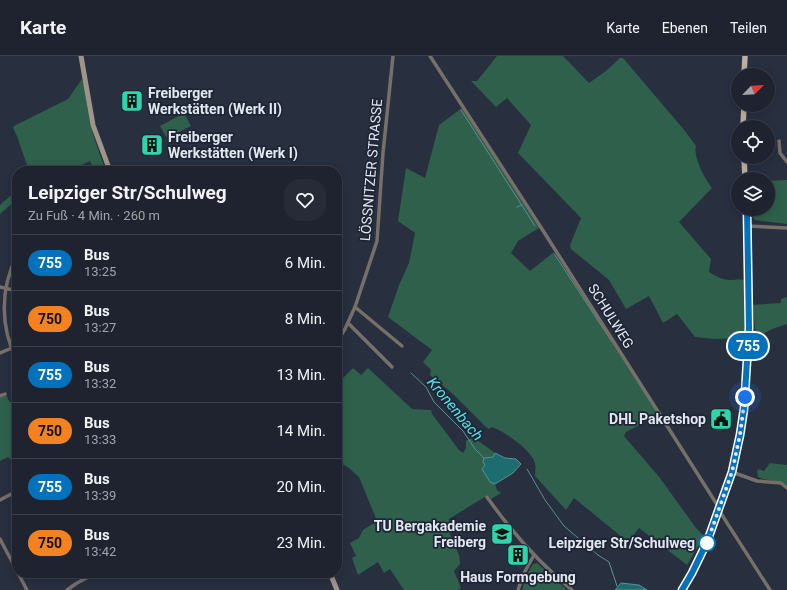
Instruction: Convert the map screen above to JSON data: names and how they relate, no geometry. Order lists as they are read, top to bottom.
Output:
{
  "streets": {
    "street": ["LÖSSNITZER STRASSE", "SCHULWEG"]
  },
  "water": ["Kronenbach"],
  "places": {
    "building": ["Freiberger Werkstätten (Werk II)", "Freiberger Werkstätten (Werk I)", "Haus Formgebung"],
    "public building": ["DHL Paketshop"],
    "school or university": ["TU Bergakademie Freiberg"],
    "other": ["Leipziger Str/Schulweg"]
  },
  "lines": ["bus line 755"],
  "north": "top right",
  "page": {
    "header": "Karte",
    "nav": ["Karte", "Ebenen", "Teilen"],
    "on_map": "755",
    "heading": ["Leipziger Str/Schulweg", "Zu Fuß · 4 Min. · 260 m"],
    "list": [
      {
        "mark": "755",
        "name": "Bus",
        "note": "13:25",
        "value": "6 Min."
      },
      {
        "mark": "750",
        "name": "Bus",
        "note": "13:27",
        "value": "8 Min."
      },
      {
        "mark": "755",
        "name": "Bus",
        "note": "13:32",
        "value": "13 Min."
      },
      {
        "mark": "750",
        "name": "Bus",
        "note": "13:33",
        "value": "14 Min."
      },
      {
        "mark": "755",
        "name": "Bus",
        "note": "13:39",
        "value": "20 Min."
      },
      {
        "mark": "750",
        "name": "Bus",
        "note": "13:42",
        "value": "23 Min."
      }
    ]
  }
}
